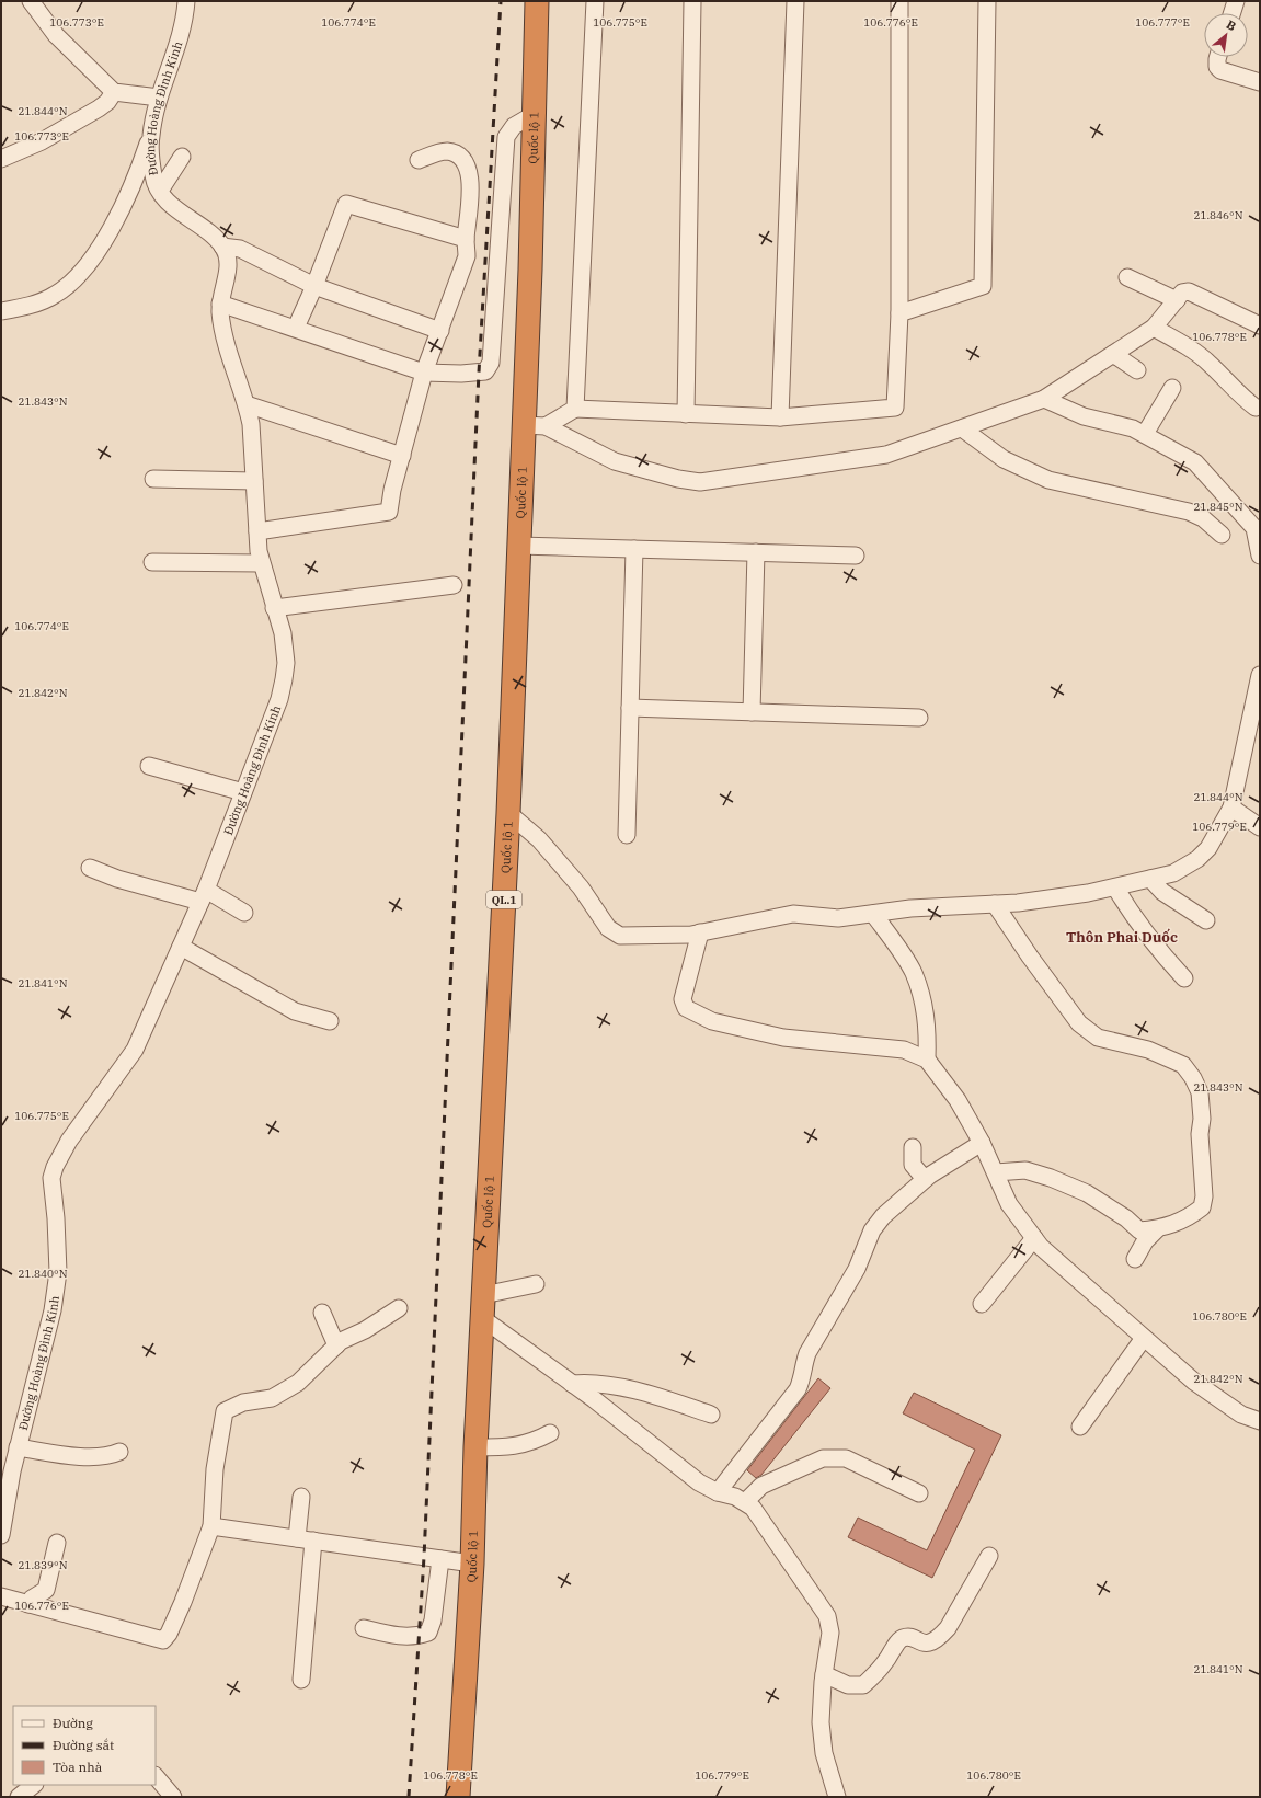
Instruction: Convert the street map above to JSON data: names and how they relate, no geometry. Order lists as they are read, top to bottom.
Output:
{
  "streets": {
    "highway": ["Quốc lộ 1", "QL.1"],
    "street": ["Đường Hoàng Đình Kinh"]
  },
  "districts": ["Thôn Phai Duốc"],
  "legend": ["Đường", "Đường sắt", "Tòa nhà"],
  "north": "top right",
  "coordinates": [
    "106.773°E",
    "106.774°E",
    "106.775°E",
    "106.776°E",
    "106.777°E",
    "21.844°N",
    "21.846°N",
    "106.778°E",
    "21.843°N",
    "21.845°N",
    "21.842°N",
    "106.779°E",
    "21.841°N",
    "21.840°N",
    "106.780°E",
    "21.839°N"
  ]
}
